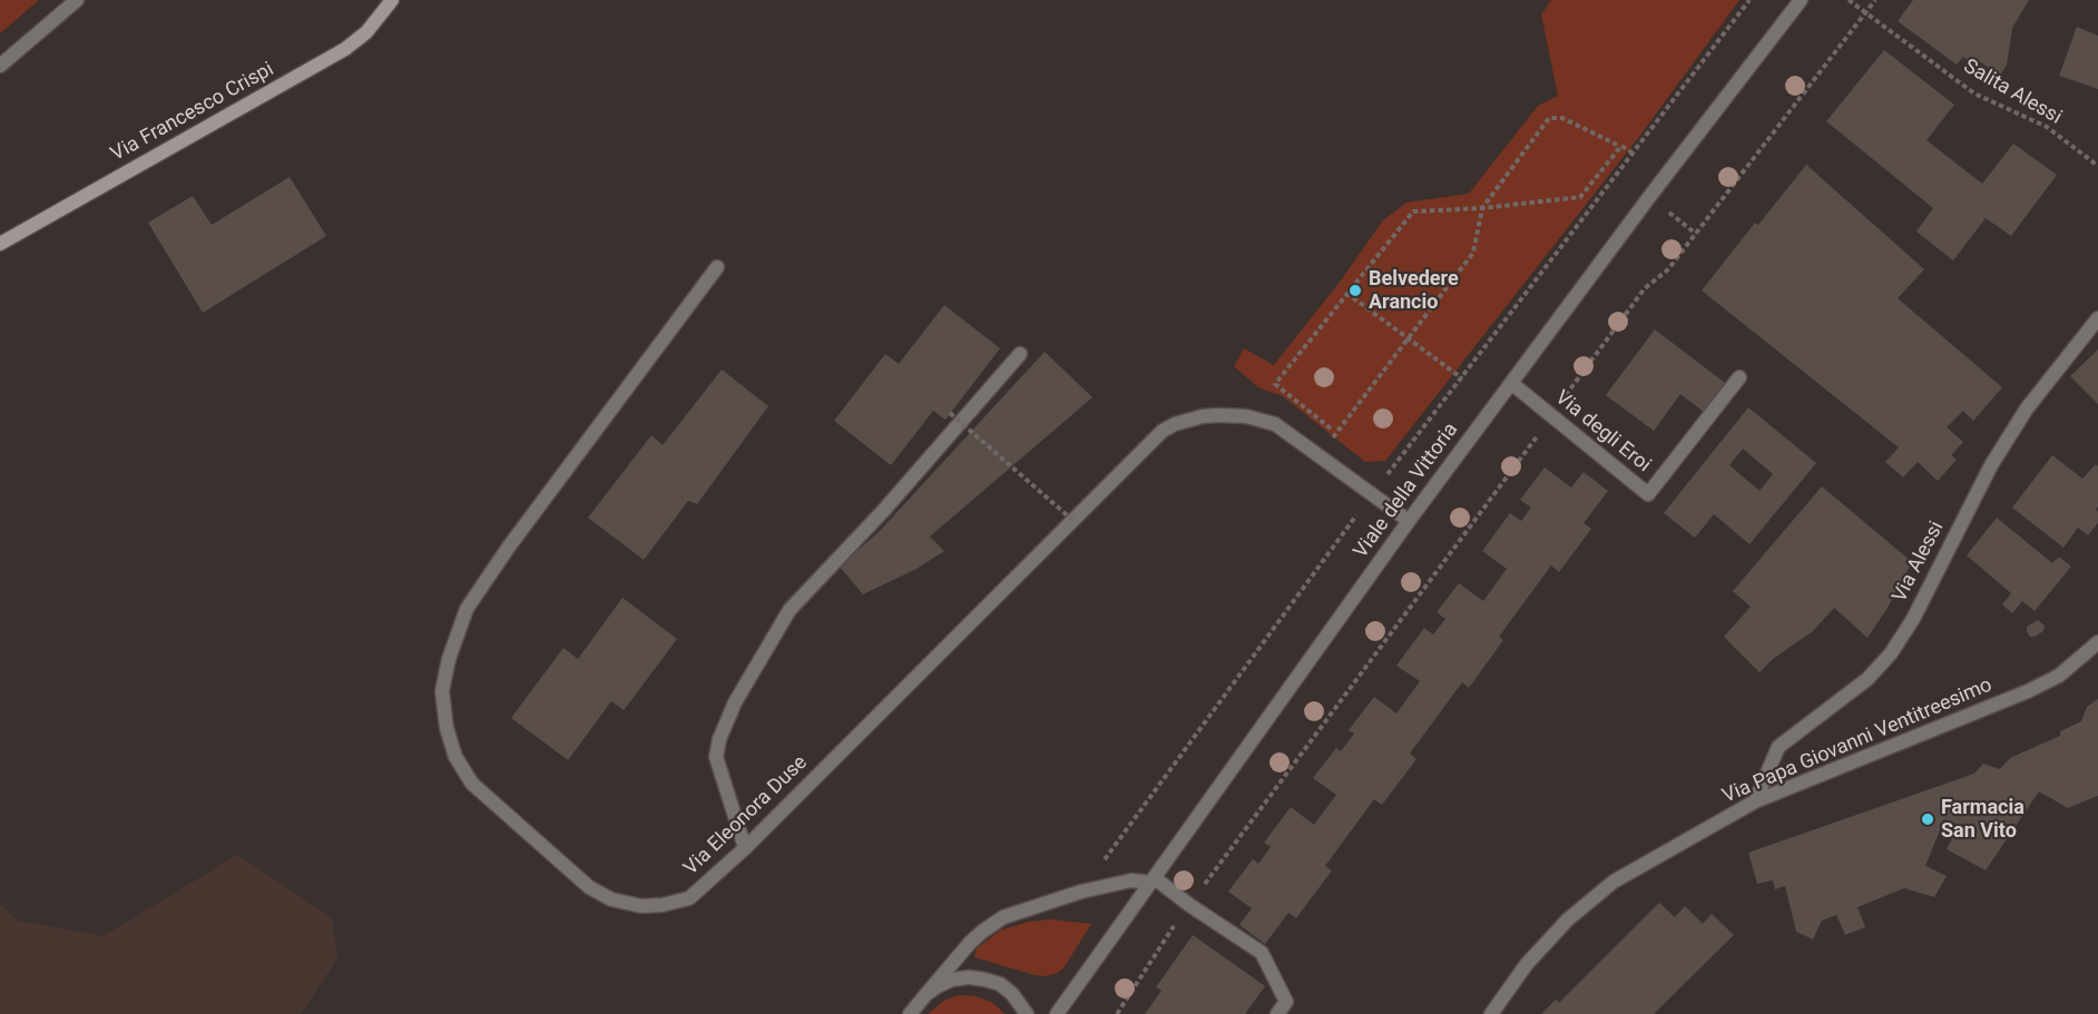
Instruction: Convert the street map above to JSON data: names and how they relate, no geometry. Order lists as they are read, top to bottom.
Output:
{
  "streets": {
    "main road": ["Via Francesco Crispi"],
    "street": [
      "Via degli Eroi",
      "Viale della Vittoria",
      "Via Alessi",
      "Via Papa Giovanni Ventitreesimo",
      "Via Eleonora Duse"
    ],
    "path": ["Salita Alessi"]
  },
  "crossings": [
    ["Via degli Eroi", "Viale della Vittoria"],
    ["Viale della Vittoria", "Via Eleonora Duse"],
    ["Via Alessi", "Via Papa Giovanni Ventitreesimo"]
  ],
  "places": ["Belvedere Arancio", "Farmacia San Vito"]
}
